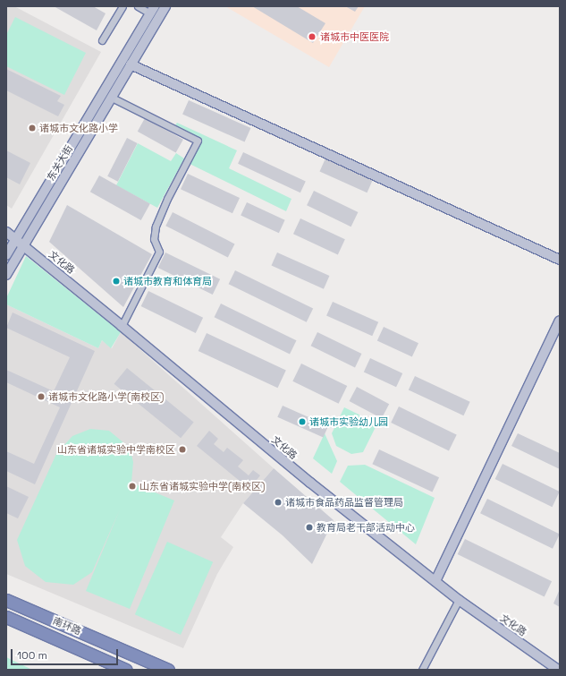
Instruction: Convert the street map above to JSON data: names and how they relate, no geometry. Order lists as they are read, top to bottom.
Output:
{
  "streets": {
    "highway": ["南环路"],
    "street": ["东关大街", "文化路"]
  },
  "crossings": [
    ["东关大街", "文化路"]
  ],
  "places": [
    "诸城市中医医院",
    "诸城市文化路小学",
    "诸城市教育和体育局",
    "诸城市文化路小学(南校区)",
    "诸城市实验幼儿园",
    "山东省诸城实验中学南校区",
    "山东省诸城实验中学(南校区)",
    "诸城市食品药品监督管理局",
    "教育局老干部活动中心"
  ],
  "scale_bar": "100 m"
}
